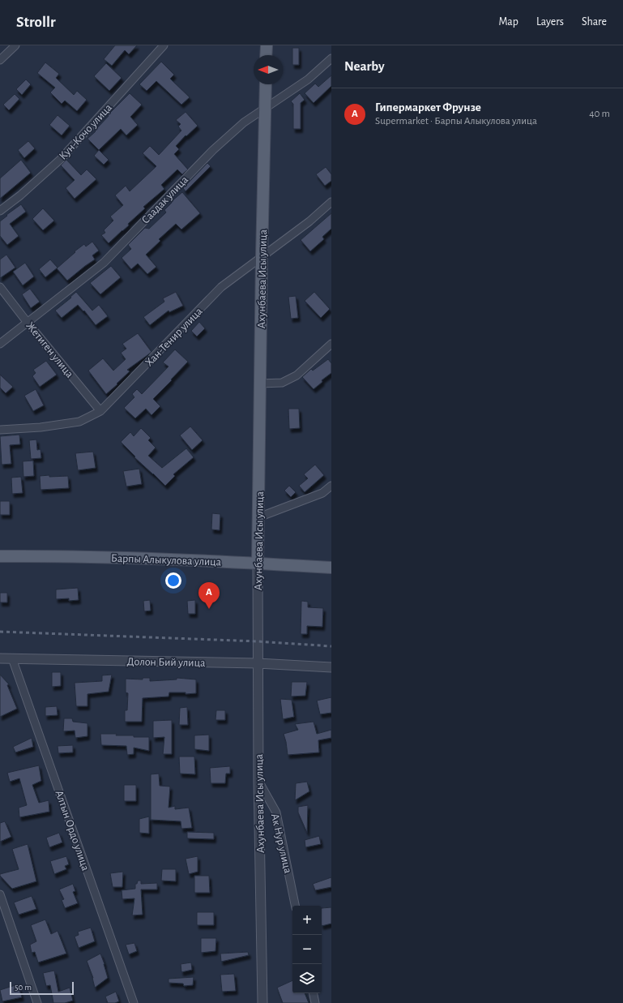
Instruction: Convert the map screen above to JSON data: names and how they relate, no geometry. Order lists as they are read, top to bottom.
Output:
{
  "streets": {
    "main road": ["Ахунбаева Исы улица", "Барпы Алыкулова улица"],
    "street": [
      "Кун-Кочо улица",
      "Саадак улица",
      "Хан-Тенир улица",
      "Жетиген улица",
      "Долон Бий улица",
      "Алтын Ордо улица",
      "Ак Нур улица"
    ]
  },
  "crossings": [
    ["Саадак улица", "Ахунбаева Исы улица"],
    ["Саадак улица", "Жетиген улица"],
    ["Ахунбаева Исы улица", "Хан-Тенир улица"],
    ["Ахунбаева Исы улица", "Барпы Алыкулова улица"],
    ["Ахунбаева Исы улица", "Долон Бий улица"],
    ["Ахунбаева Исы улица", "Ак Нур улица"],
    ["Хан-Тенир улица", "Жетиген улица"],
    ["Долон Бий улица", "Алтын Ордо улица"]
  ],
  "scale_bar": "50 m",
  "north": "left",
  "page": {
    "header": "Strollr",
    "nav": ["Map", "Layers", "Share"],
    "heading": "Nearby",
    "list": [
      {
        "mark": "A",
        "name": "Гипермаркет Фрунзе",
        "note": "Supermarket · Барпы Алыкулова улица",
        "value": "40 m"
      }
    ],
    "pins": "A",
    "map_buttons": ["+", "−"],
    "scale": "50 m"
  }
}
